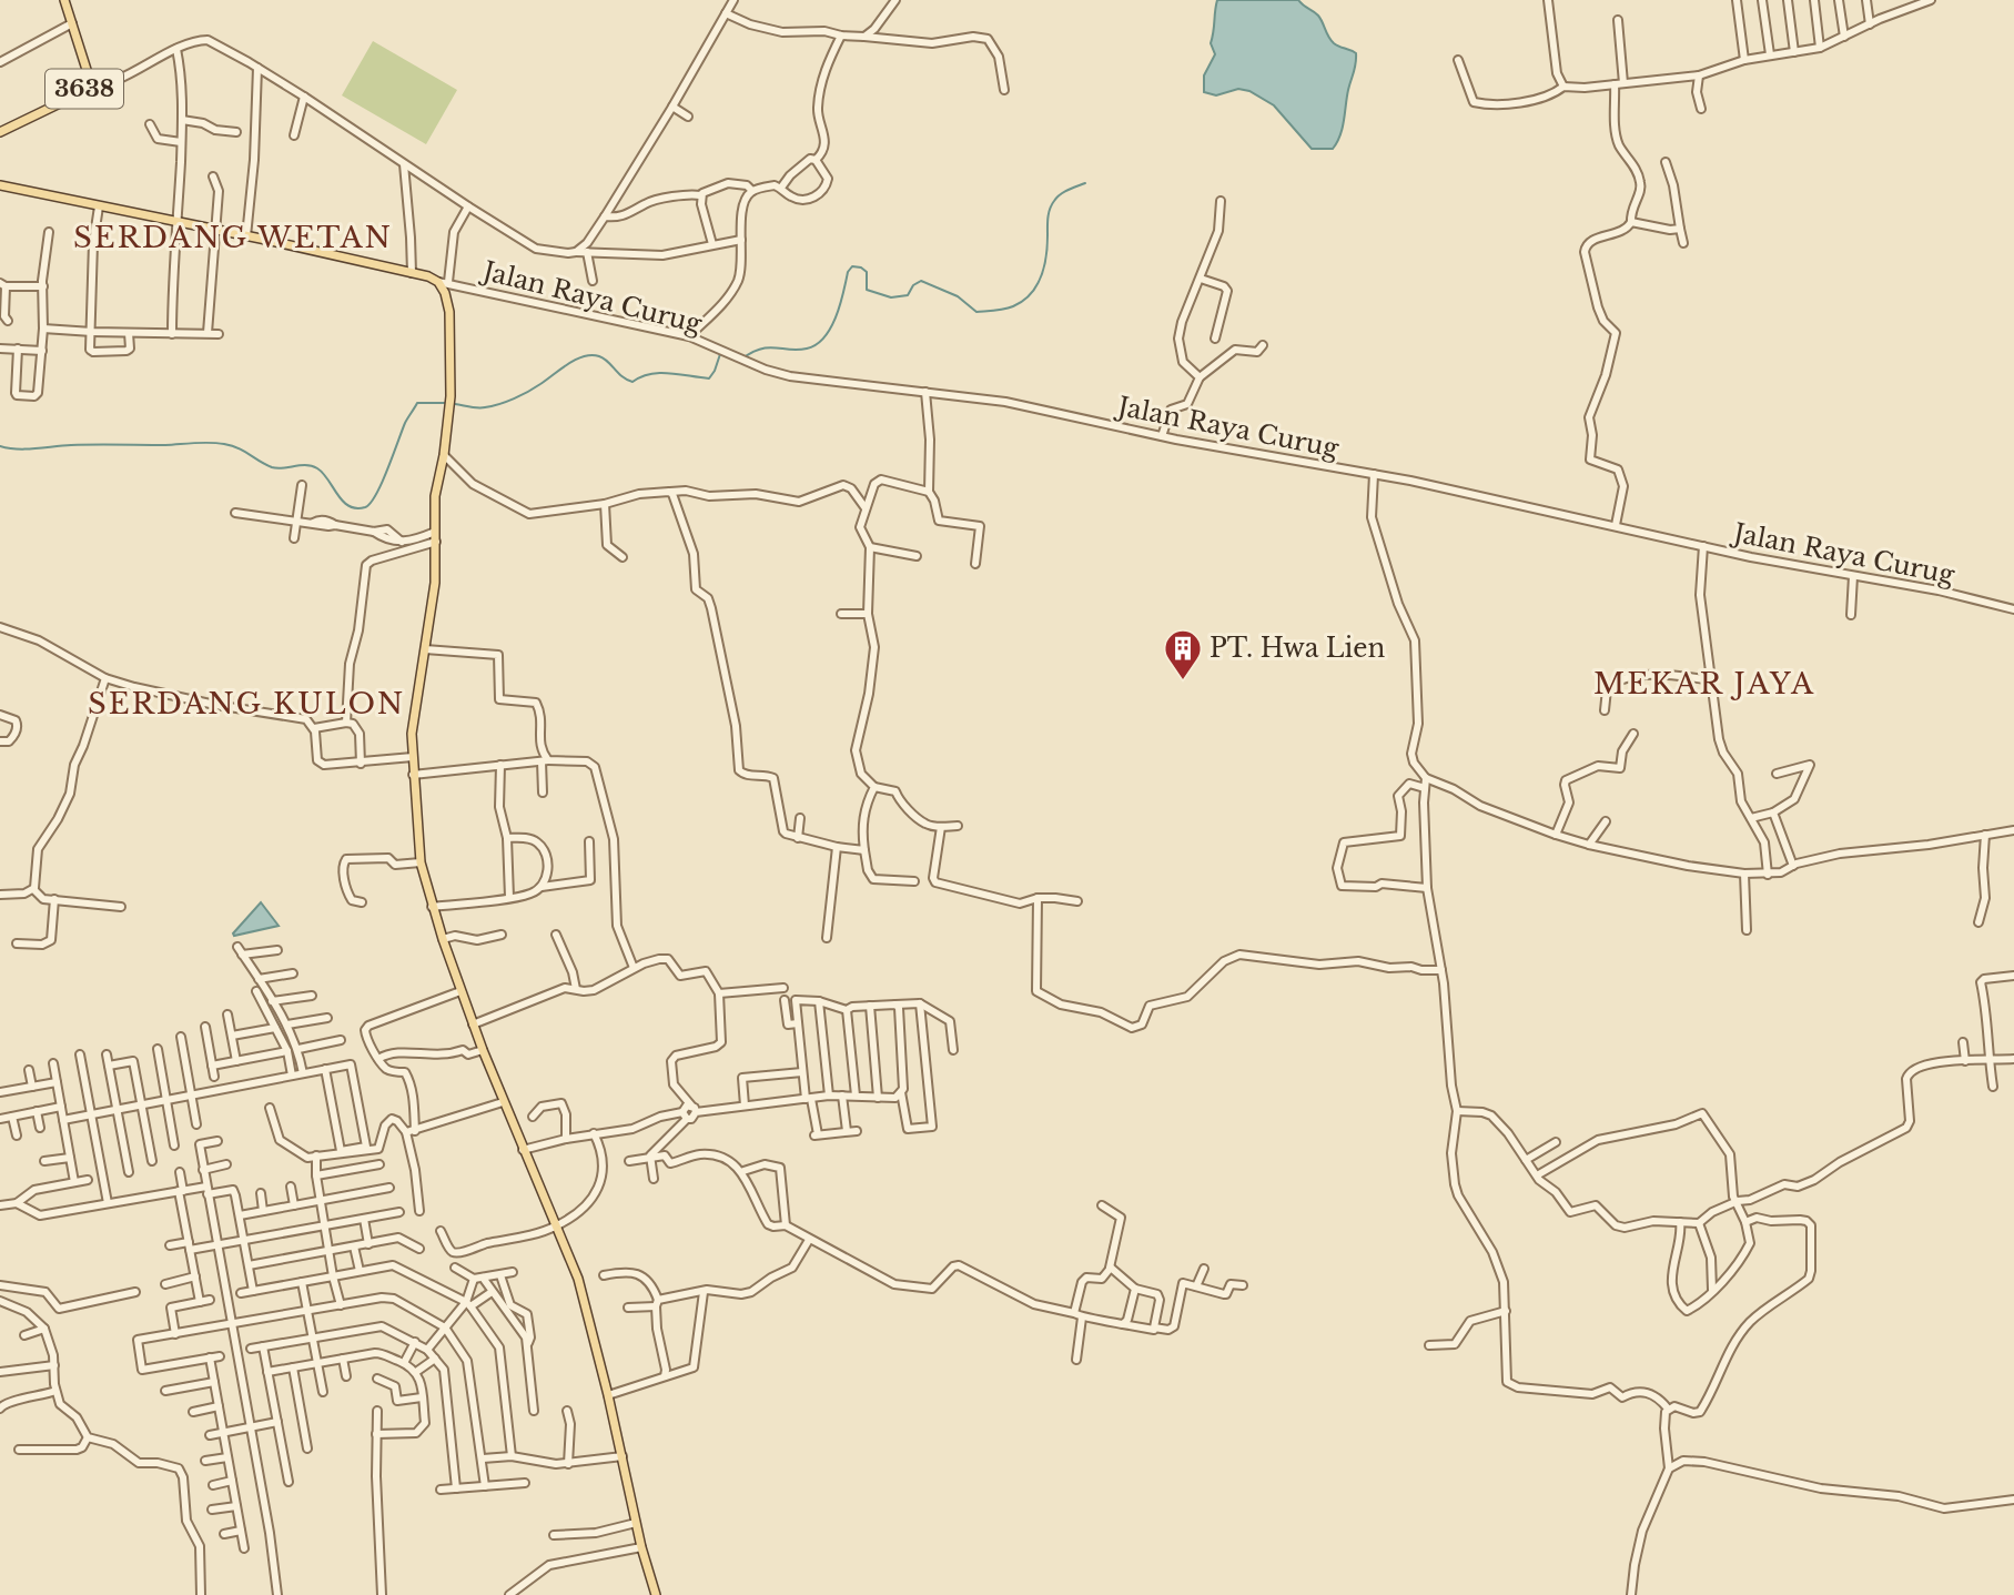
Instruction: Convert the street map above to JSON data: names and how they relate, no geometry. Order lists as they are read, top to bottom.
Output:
{
  "streets": {
    "main road": ["3638"],
    "street": ["Jalan Raya Curug"]
  },
  "districts": ["SERDANG WETAN", "MEKAR JAYA", "SERDANG KULON"],
  "places": {
    "building": ["PT. Hwa Lien"]
  }
}
